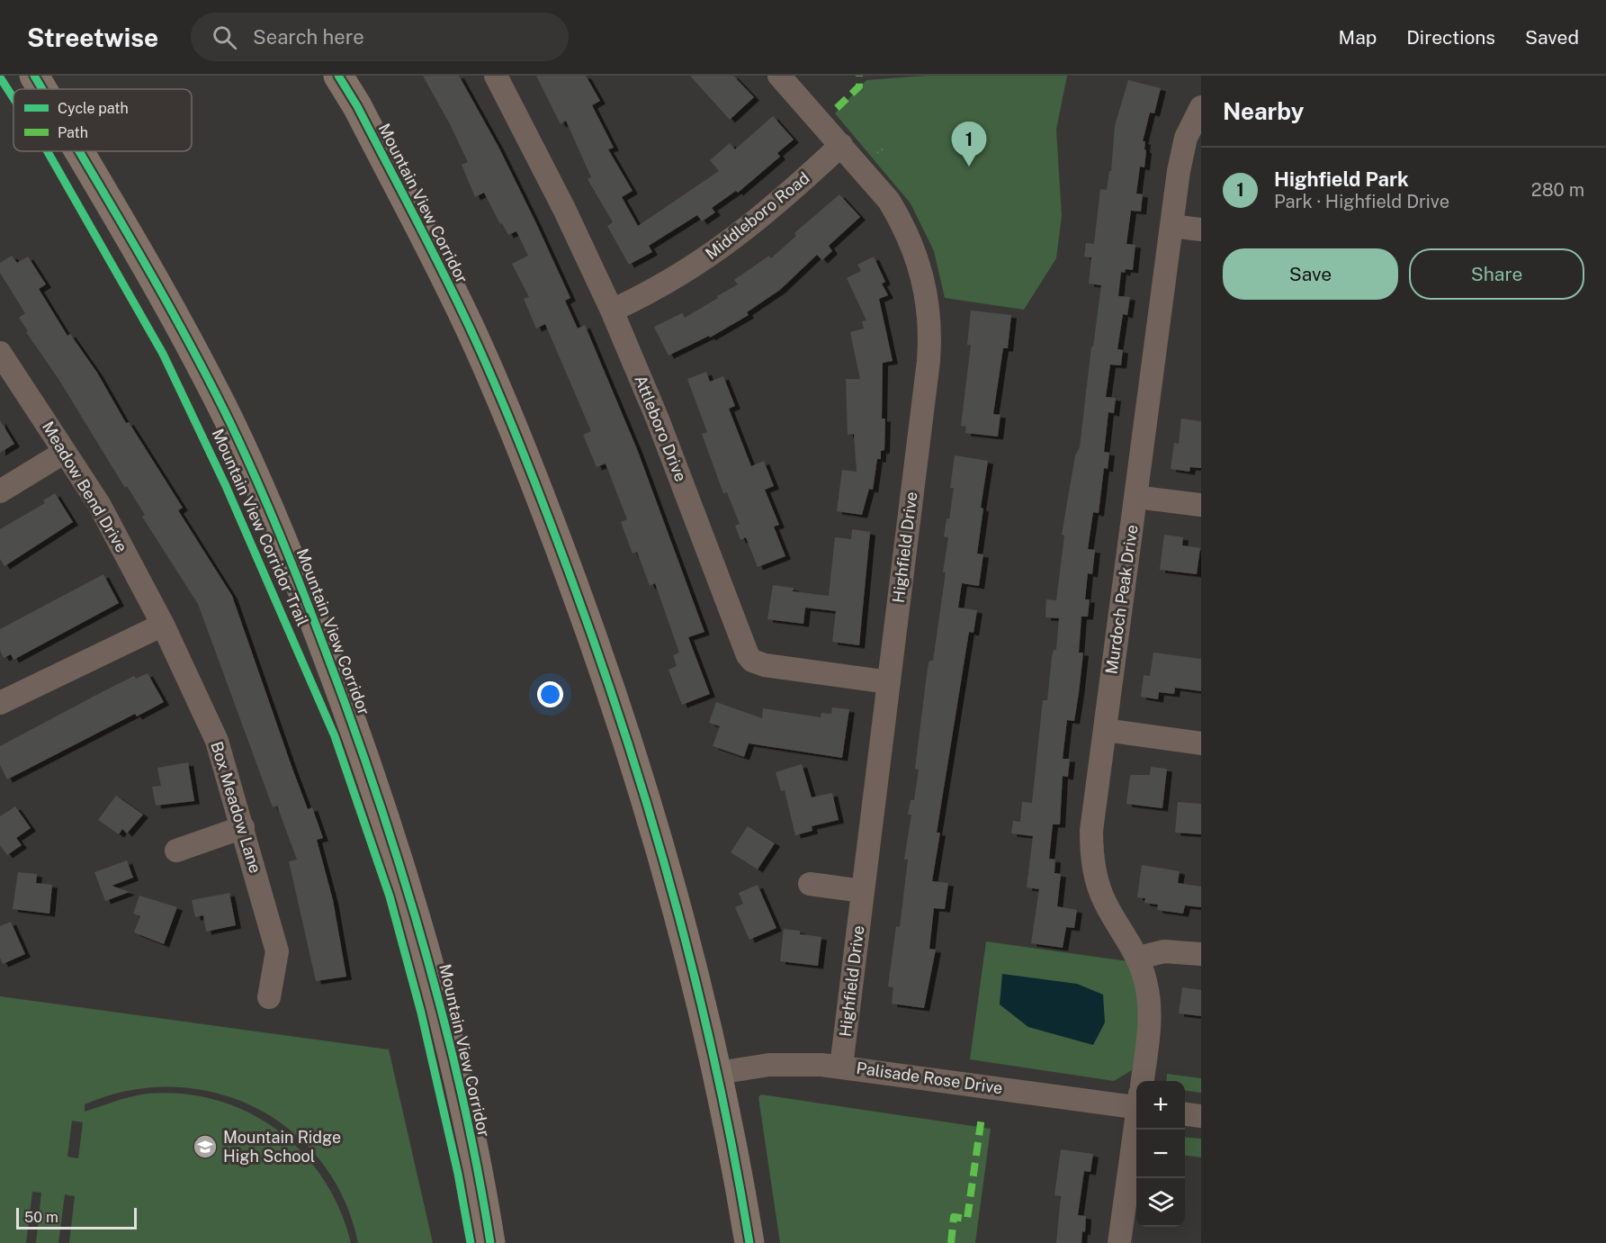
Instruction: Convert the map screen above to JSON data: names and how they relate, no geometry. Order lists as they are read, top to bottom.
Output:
{
  "streets": {
    "highway": ["Mountain View Corridor"],
    "street": [
      "Middleboro Road",
      "Attleboro Drive",
      "Meadow Bend Drive",
      "Highfield Drive",
      "Murdoch Peak Drive",
      "Box Meadow Lane",
      "Palisade Rose Drive"
    ],
    "cycle path": ["Mountain View Corridor Trail"]
  },
  "crossings": [
    ["Mountain View Corridor", "Palisade Rose Drive"],
    ["Middleboro Road", "Attleboro Drive"],
    ["Middleboro Road", "Highfield Drive"],
    ["Attleboro Drive", "Highfield Drive"],
    ["Meadow Bend Drive", "Box Meadow Lane"],
    ["Highfield Drive", "Palisade Rose Drive"]
  ],
  "places": {
    "school or university": ["Mountain Ridge High School"]
  },
  "legend": ["Cycle path", "Path"],
  "scale_bar": "50 m",
  "page": {
    "header": "Streetwise",
    "search": "Search here",
    "nav": ["Map", "Directions", "Saved"],
    "heading": "Nearby",
    "pins": "1",
    "list": [
      {
        "mark": "1",
        "name": "Highfield Park",
        "note": "Park · Highfield Drive",
        "value": "280 m"
      }
    ],
    "buttons": ["Save", "Share"],
    "map_buttons": ["+", "−"],
    "scale": "50 m"
  }
}
